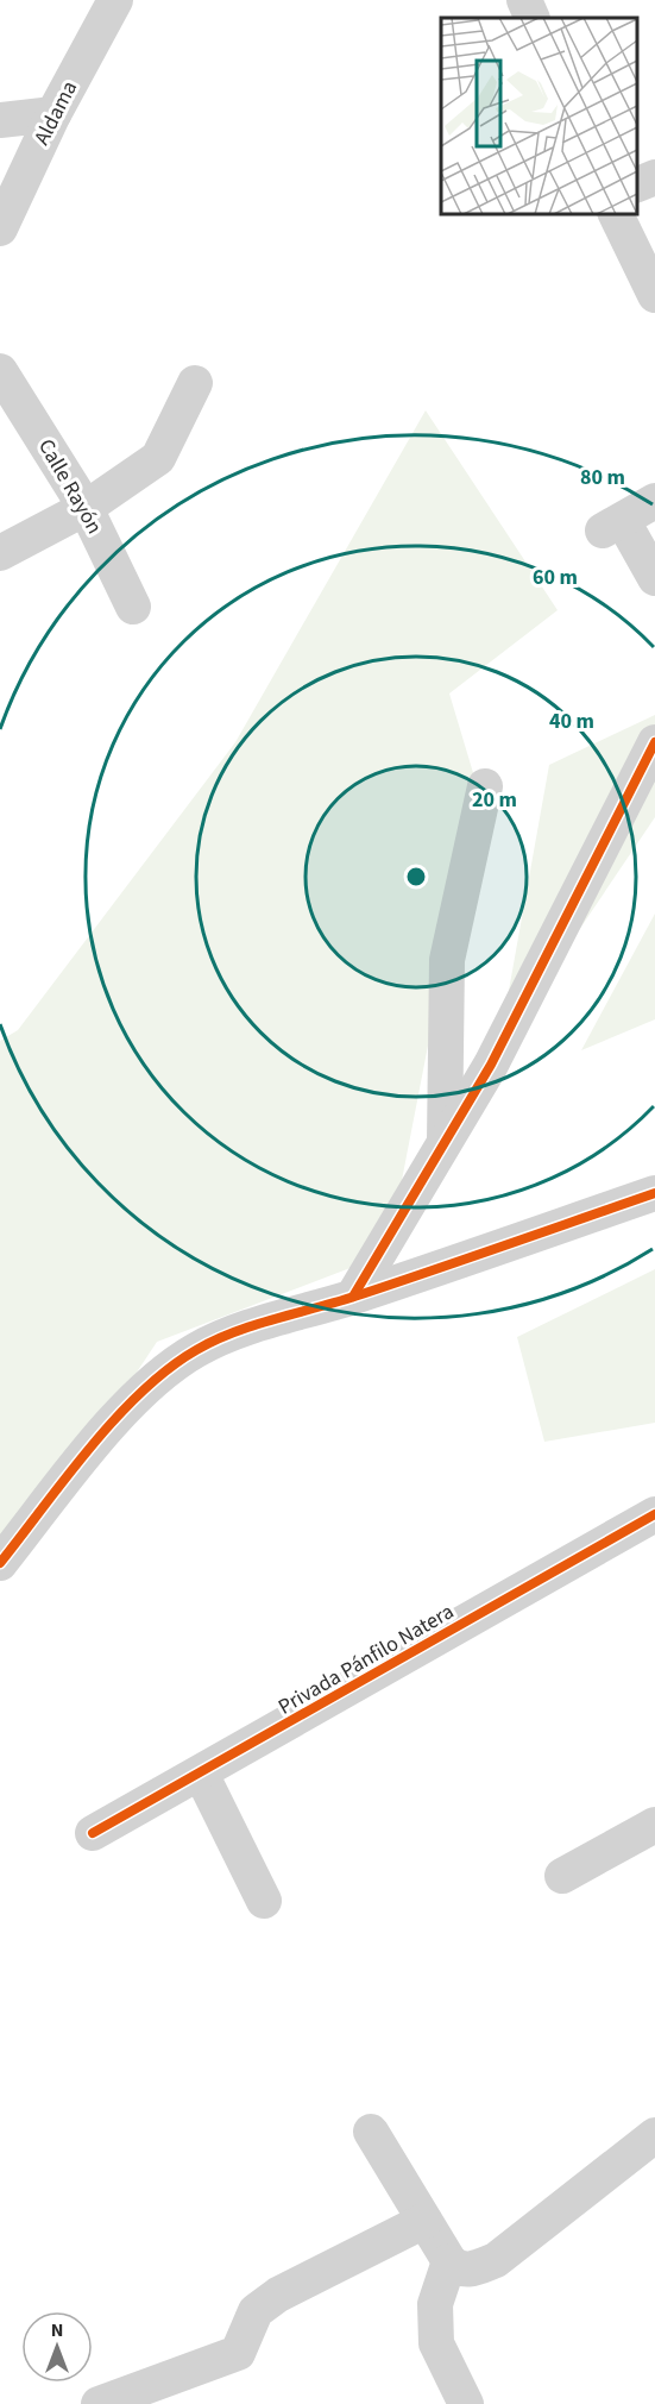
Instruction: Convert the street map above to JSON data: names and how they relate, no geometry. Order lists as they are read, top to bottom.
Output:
{
  "streets": {
    "street": ["Aldama", "Calle Rayón", "Privada Pánfilo Natera"]
  },
  "north": "top",
  "rings": [
    "80 m",
    "60 m",
    "40 m",
    "20 m"
  ]
}
